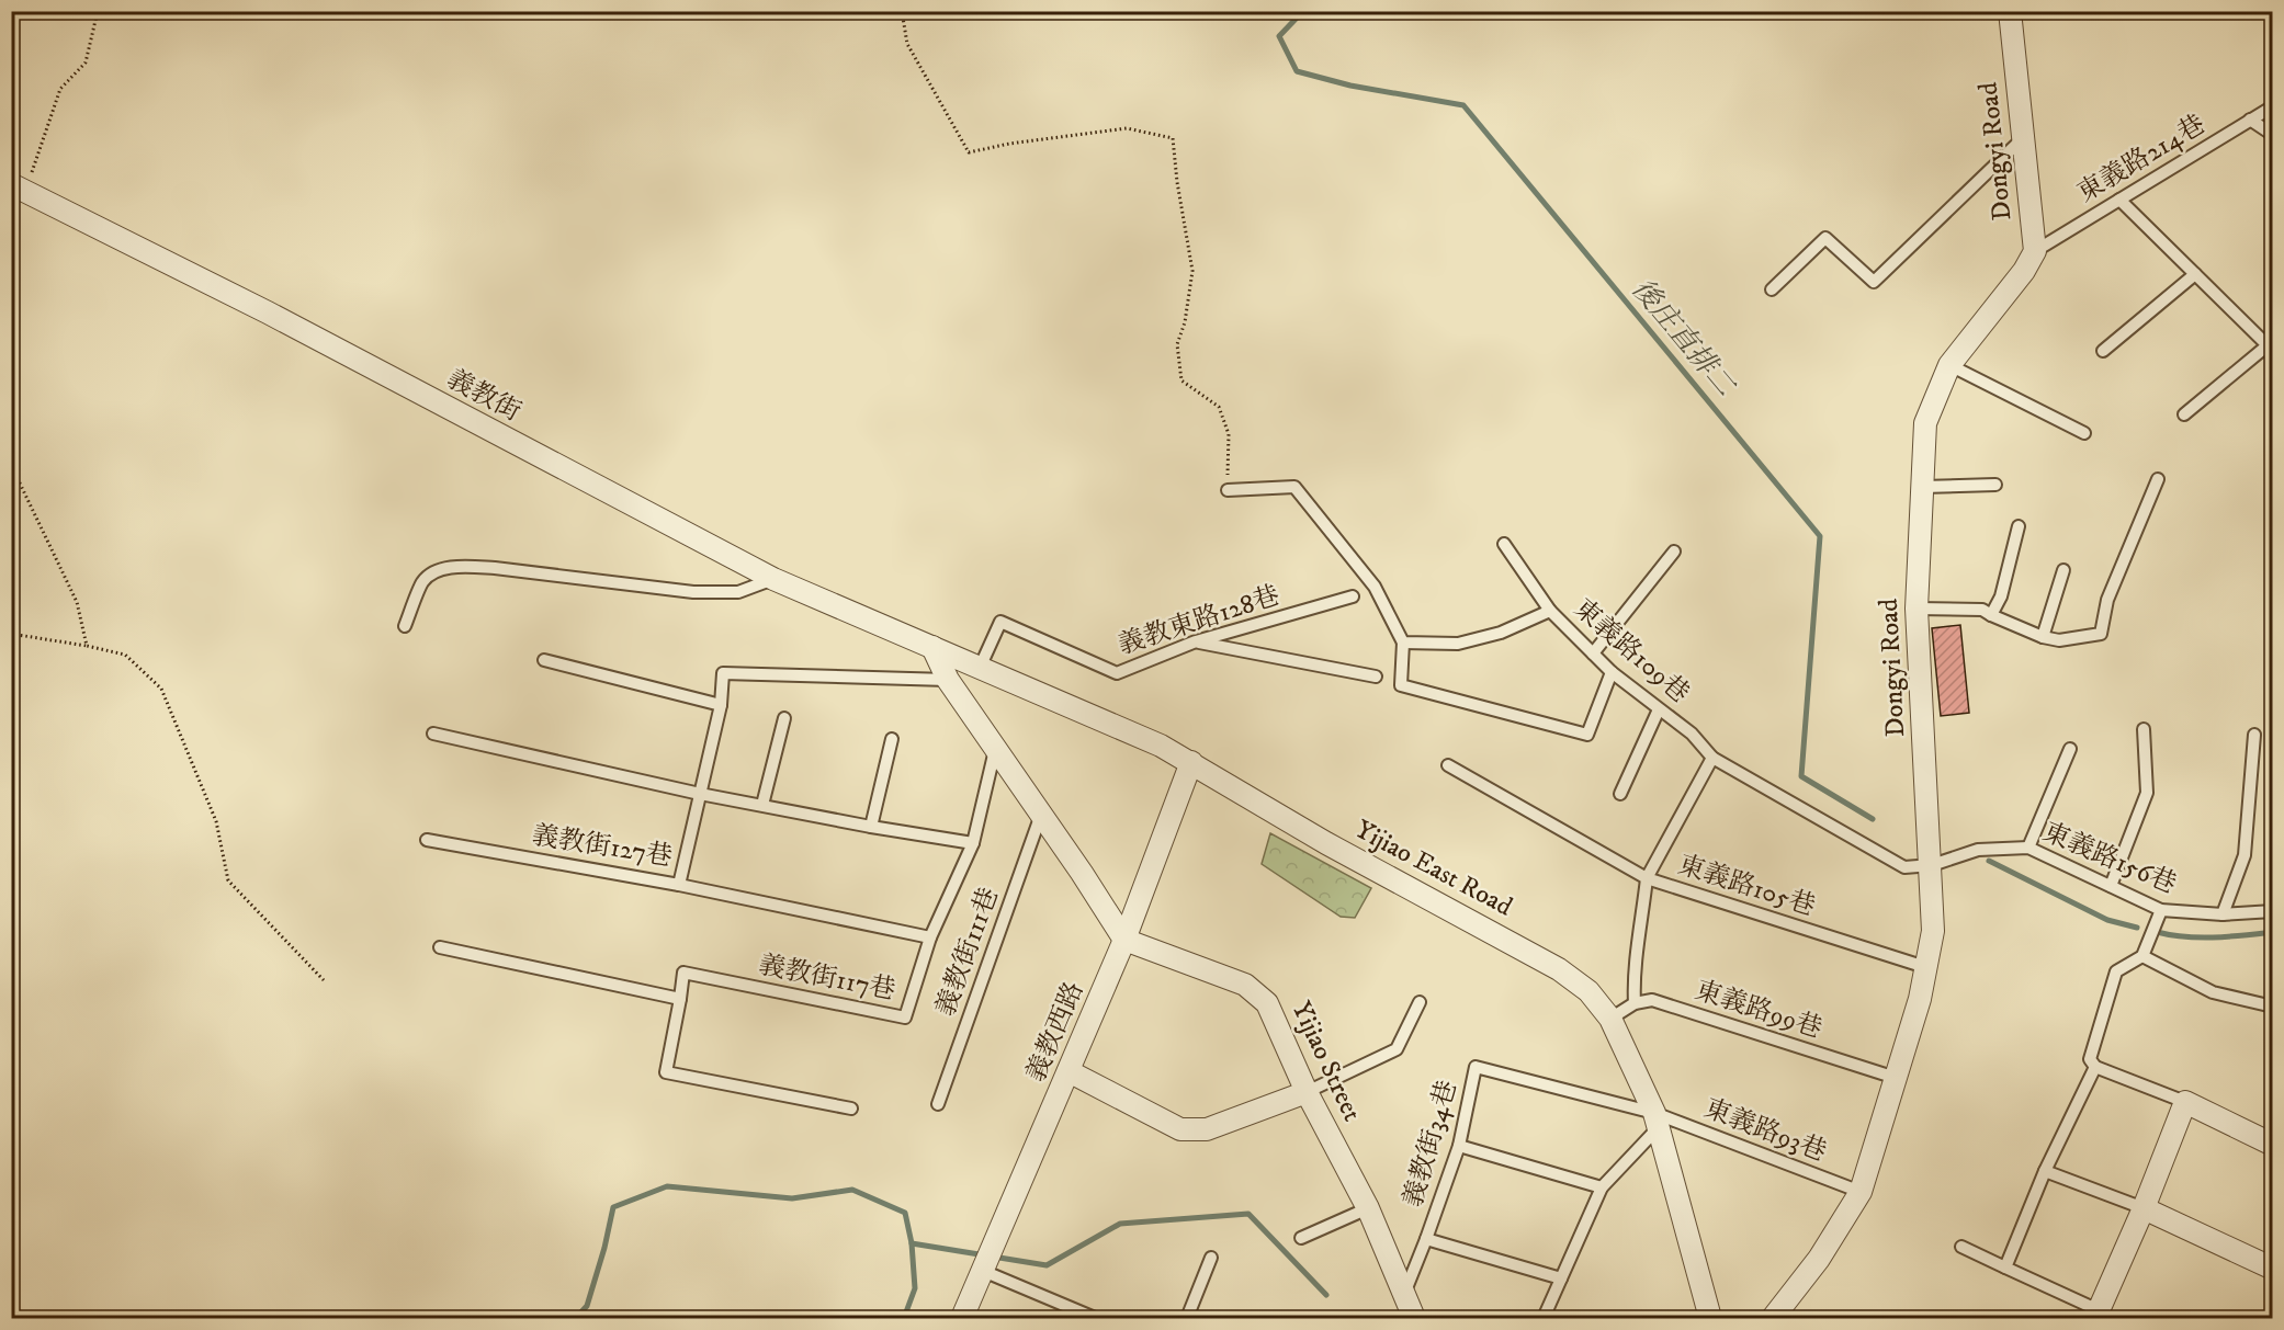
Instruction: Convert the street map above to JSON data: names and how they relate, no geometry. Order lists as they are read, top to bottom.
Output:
{
  "streets": {
    "street": [
      "Dongyi Road",
      "義教街",
      "Yijiao East Road",
      "義教西路",
      "Yijiao Street"
    ],
    "lane": [
      "東義路214巷",
      "義教東路128巷",
      "東義路109巷",
      "義教街127巷",
      "東義路156巷",
      "東義路105巷",
      "義教街111巷",
      "義教街117巷",
      "東義路99巷",
      "東義路93巷",
      "義教街34巷"
    ]
  },
  "crossings": [
    ["Dongyi Road", "東義路214巷"],
    ["Dongyi Road", "東義路109巷"],
    ["Dongyi Road", "東義路156巷"],
    ["Dongyi Road", "東義路105巷"],
    ["Dongyi Road", "東義路99巷"],
    ["Dongyi Road", "東義路93巷"],
    ["義教街", "Yijiao East Road"],
    ["義教東路128巷", "Yijiao East Road"],
    ["東義路109巷", "東義路156巷"],
    ["東義路109巷", "東義路105巷"],
    ["Yijiao East Road", "義教西路"],
    ["Yijiao East Road", "東義路93巷"],
    ["Yijiao East Road", "義教街34巷"],
    ["義教西路", "Yijiao Street"],
    ["Yijiao Street", "義教街34巷"],
    ["東義路93巷", "義教街34巷"]
  ],
  "water": ["後庄直排二"]
}
